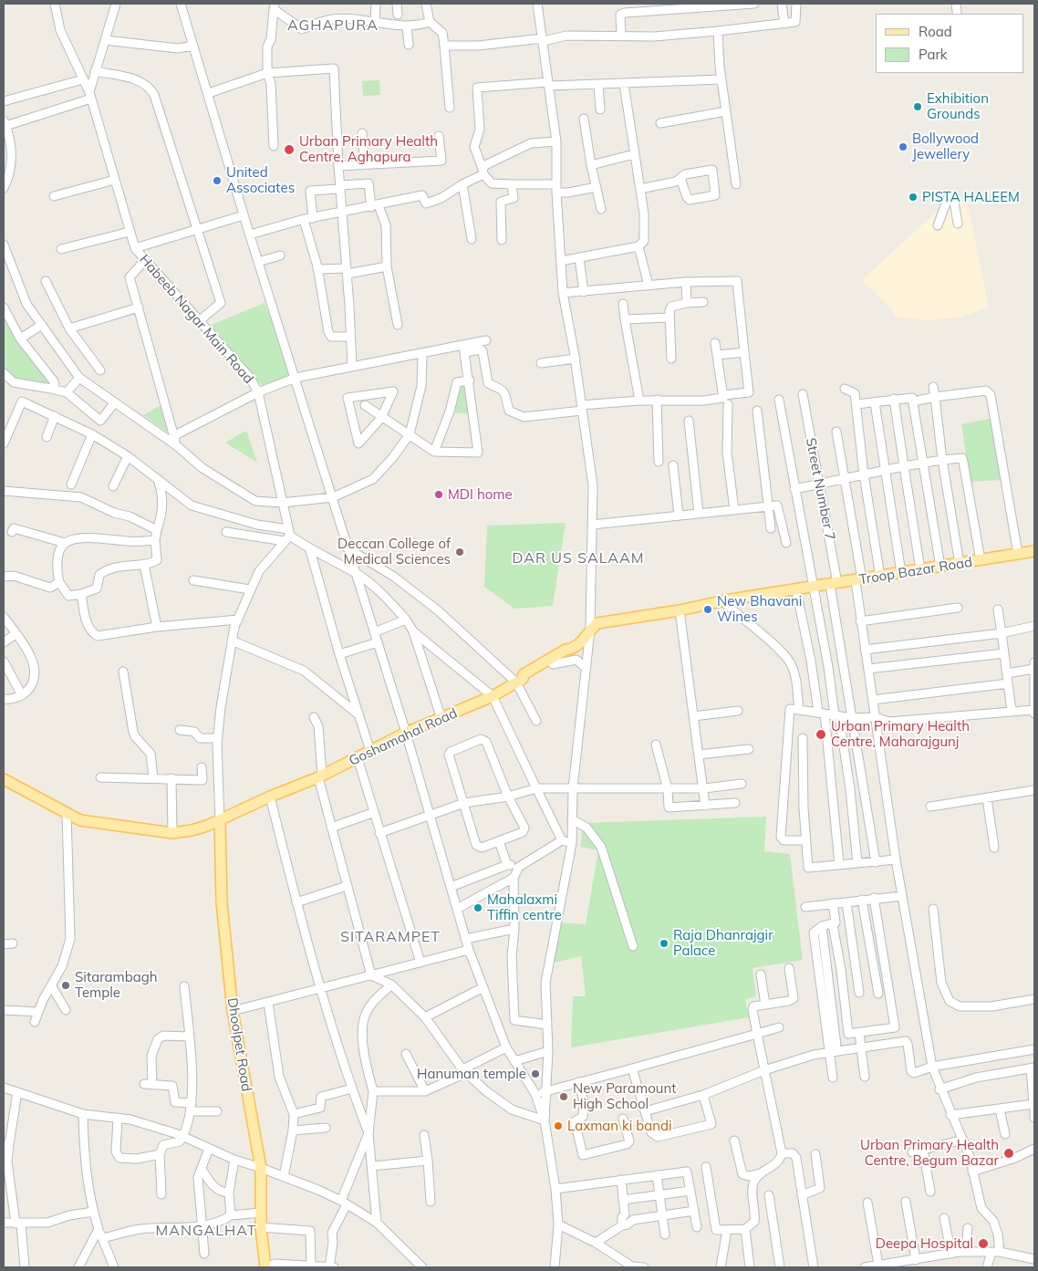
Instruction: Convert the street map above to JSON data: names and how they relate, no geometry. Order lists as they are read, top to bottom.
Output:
{
  "streets": {
    "main road": ["Troop Bazar Road", "Goshamahal Road", "Dhoolpet Road"],
    "street": ["Habeeb Nagar Main Road", "Street Number 7"]
  },
  "crossings": [
    ["Street Number 7", "Troop Bazar Road"],
    ["Troop Bazar Road", "Goshamahal Road"],
    ["Goshamahal Road", "Dhoolpet Road"]
  ],
  "districts": [
    "AGHAPURA",
    "DAR US SALAAM",
    "SITARAMPET",
    "MANGALHAT"
  ],
  "places": [
    "Exhibition Grounds",
    "Bollywood Jewellery",
    "Urban Primary Health Centre, Aghapura",
    "United Associates",
    "PISTA HALEEM",
    "MDI home",
    "Deccan College of Medical Sciences",
    "New Bhavani Wines",
    "Urban Primary Health Centre, Maharajgunj",
    "Mahalaxmi Tiffin centre",
    "Raja Dhanrajgir Palace",
    "Sitarambagh Temple",
    "Hanuman temple",
    "New Paramount High School",
    "Laxman ki bandi",
    "Urban Primary Health Centre, Begum Bazar",
    "Deepa Hospital"
  ],
  "legend": ["Road", "Park"]
}
